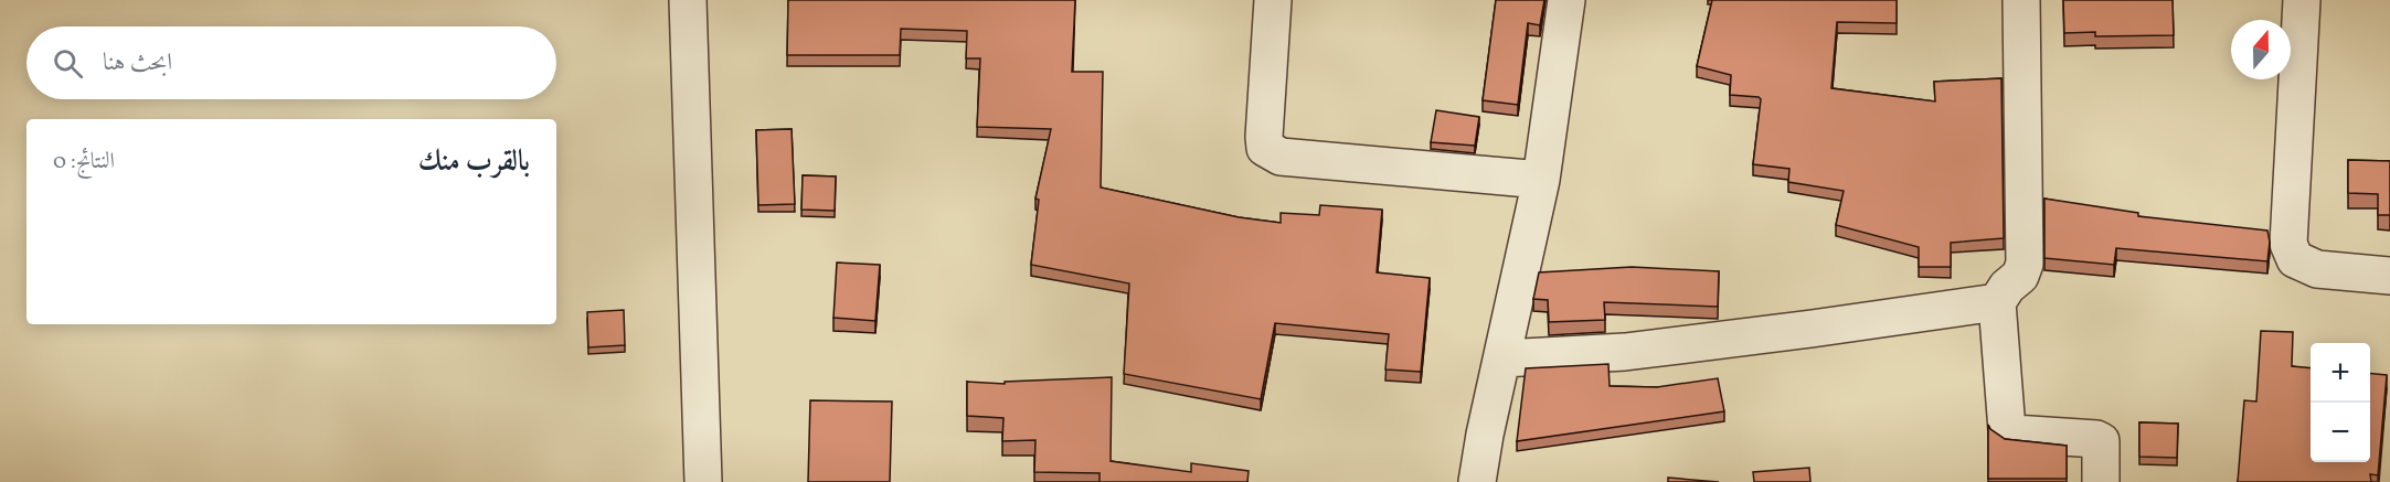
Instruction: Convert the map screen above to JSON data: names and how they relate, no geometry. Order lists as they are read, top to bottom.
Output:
{
  "north": "top",
  "page": {
    "search": "ابحث هنا",
    "heading": ["بالقرب منك", "النتائج: 0"],
    "map_buttons": ["+", "−"]
  }
}
